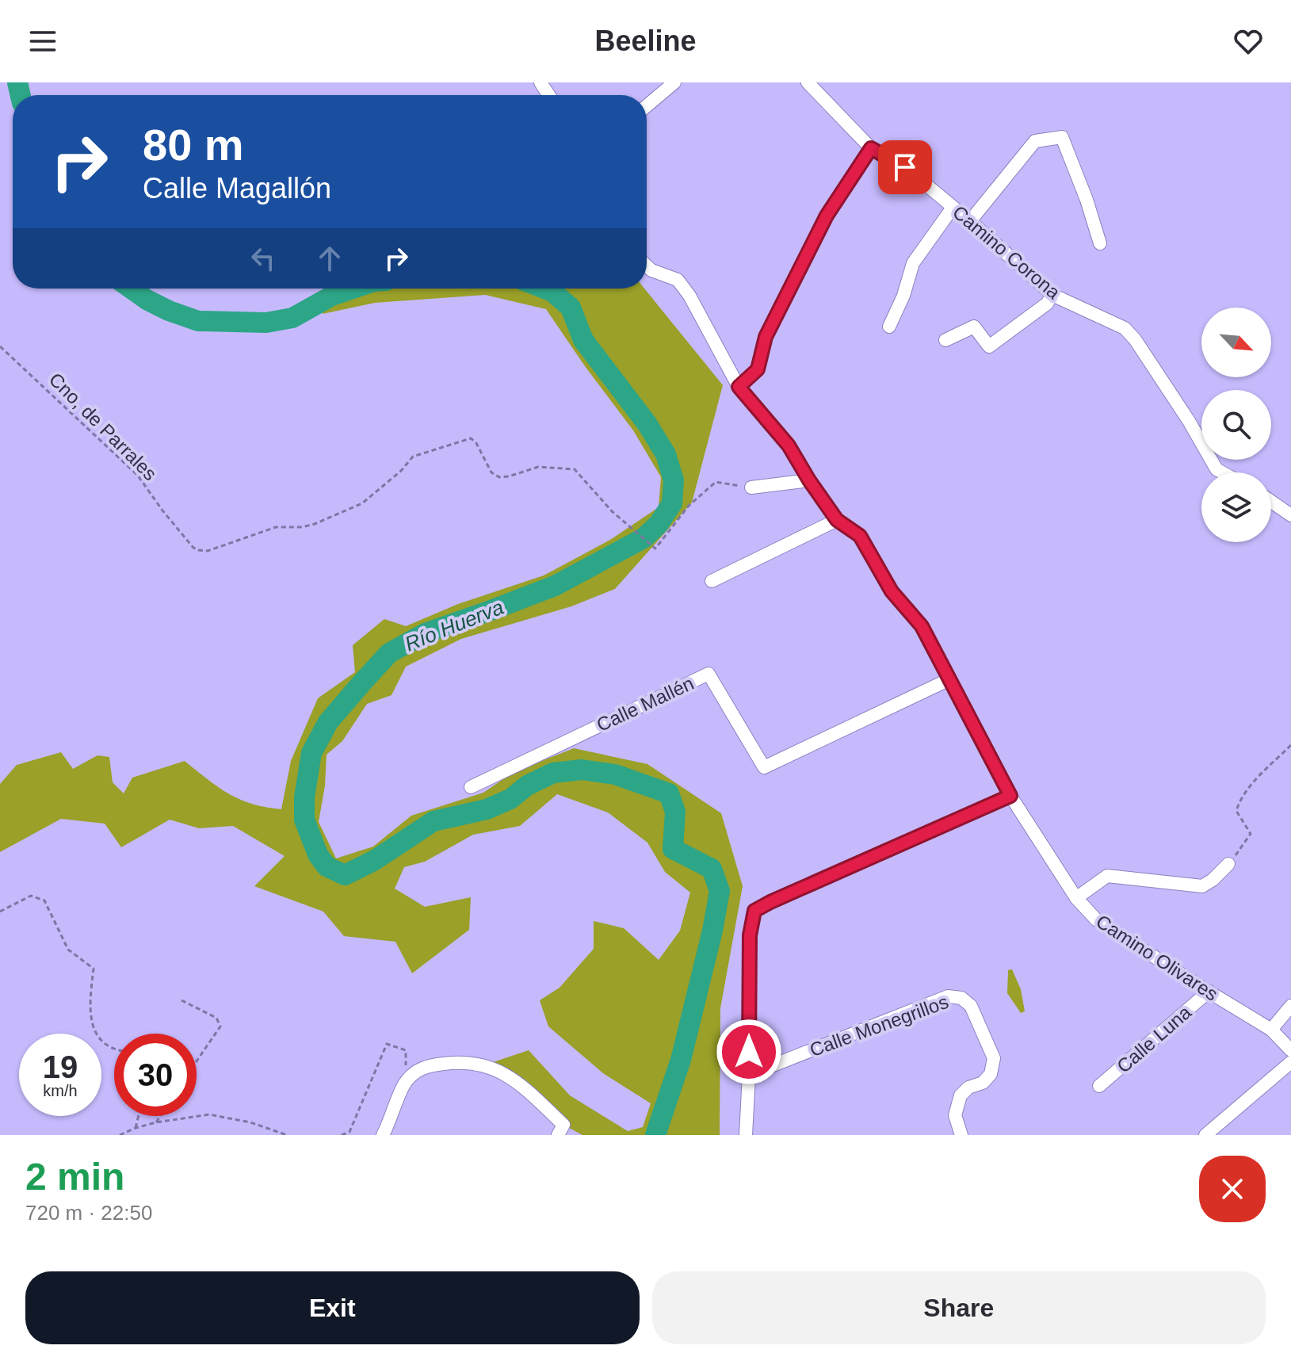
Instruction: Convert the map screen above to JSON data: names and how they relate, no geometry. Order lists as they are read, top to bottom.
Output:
{
  "streets": {
    "street": [
      "Camino Corona",
      "Calle Mallén",
      "Camino Olivares",
      "Calle Monegrillos",
      "Calle Luna"
    ],
    "path": ["Cno, de Parrales"]
  },
  "crossings": [
    ["Calle Mallén", "Camino Olivares"],
    ["Camino Olivares", "Calle Luna"]
  ],
  "water": ["Río Huerva"],
  "north": "bottom right",
  "page": {
    "header": "Beeline",
    "turn": ["80 m", "Calle Magallón"],
    "speed": "19 km/h",
    "limit": "30",
    "heading": ["2 min", "720 m · 22:50"],
    "buttons": ["Exit", "Share"]
  }
}
